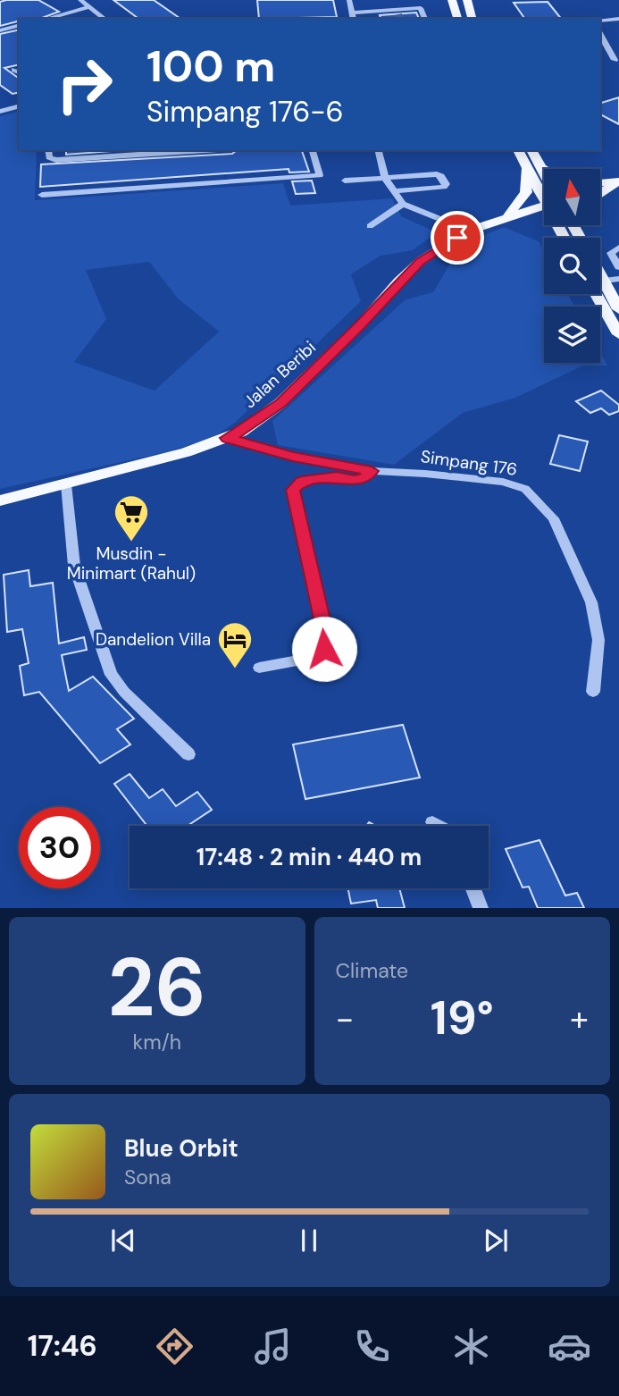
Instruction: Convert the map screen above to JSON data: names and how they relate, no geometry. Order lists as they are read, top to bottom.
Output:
{
  "streets": {
    "main road": ["Jalan Beribi"],
    "street": ["Simpang 176"]
  },
  "crossings": [
    ["Jalan Beribi", "Simpang 176"]
  ],
  "places": {
    "supermarket": ["Musdin - Minimart (Rahul)"],
    "hotel": ["Dandelion Villa"]
  },
  "north": "top",
  "page": {
    "turn": ["100 m", "Simpang 176-6"],
    "limit": "30",
    "trip": "17:48 · 2 min · 440 m",
    "tile": [
      ["26", "km/h"],
      "Climate"
    ],
    "heat": ["−", "19°", "+"],
    "song": ["Blue Orbit", "Sona"],
    "tabs": "17:46"
  }
}
